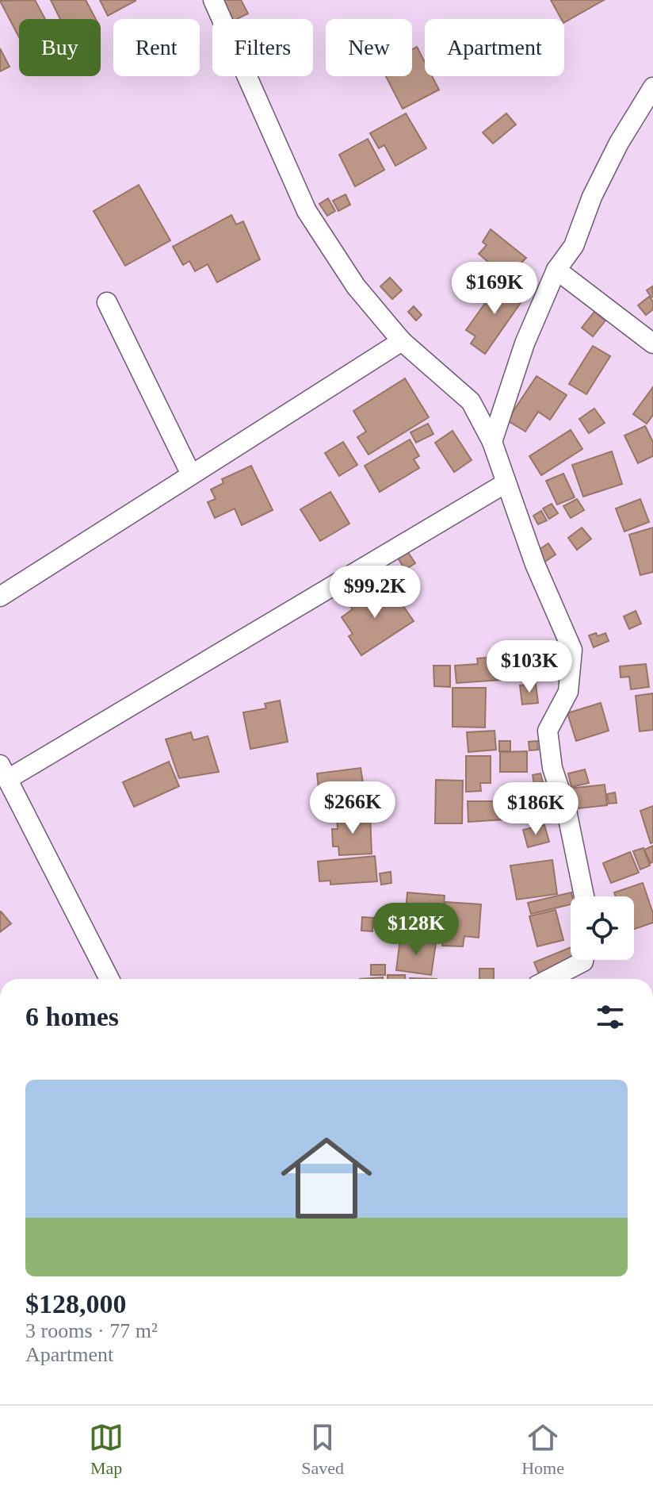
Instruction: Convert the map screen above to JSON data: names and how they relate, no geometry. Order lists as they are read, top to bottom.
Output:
{
  "page": {
    "chip": [
      "Buy",
      "Rent",
      "Filters",
      "New",
      "Apartment"
    ],
    "price": [
      "$169K",
      "$99.2K",
      "$103K",
      "$266K",
      "$186K",
      "$128K"
    ],
    "heading": "6 homes",
    "list": [
      {
        "name": "$128,000",
        "note": "3 rooms · 77 m² · Apartment"
      }
    ],
    "tabs": ["Map", "Saved", "Home"]
  }
}
